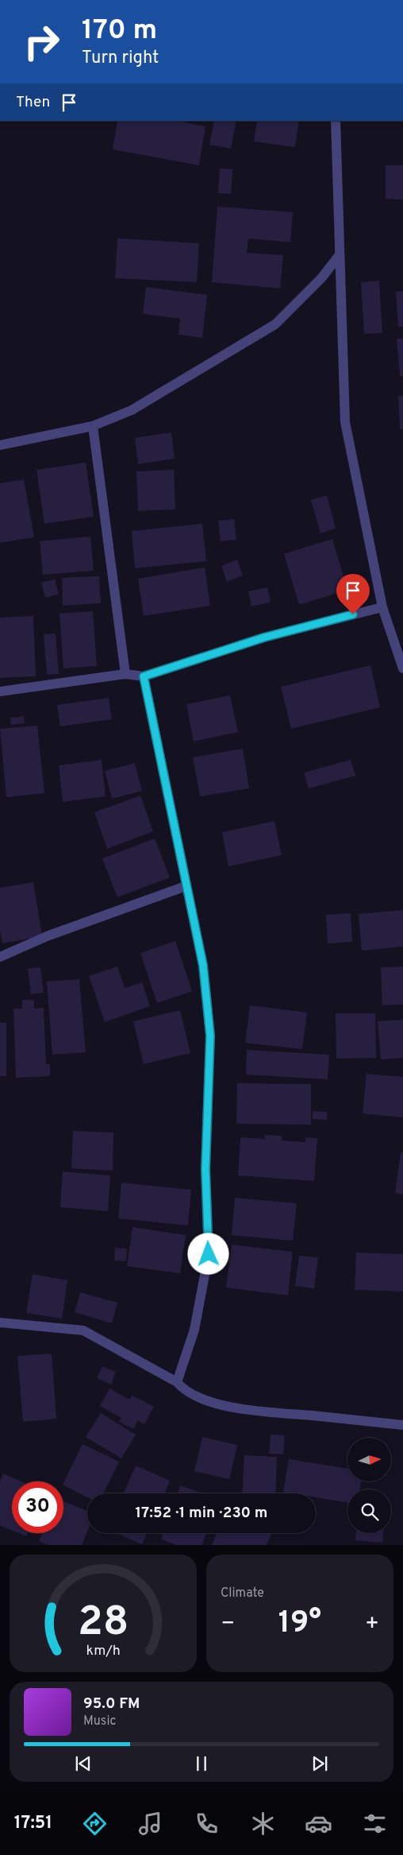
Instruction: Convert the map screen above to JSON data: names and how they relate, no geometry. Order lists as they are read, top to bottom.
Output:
{
  "north": "right",
  "page": {
    "turn": ["170 m", "Turn right"],
    "then": "Then",
    "limit": "30",
    "trip": "17:52 · 1 min · 230 m",
    "tile": "Climate",
    "heat": ["−", "19°", "+"],
    "song": ["95.0 FM", "Music"],
    "tabs": "17:51",
    "gauge": ["28", "km/h"]
  }
}
